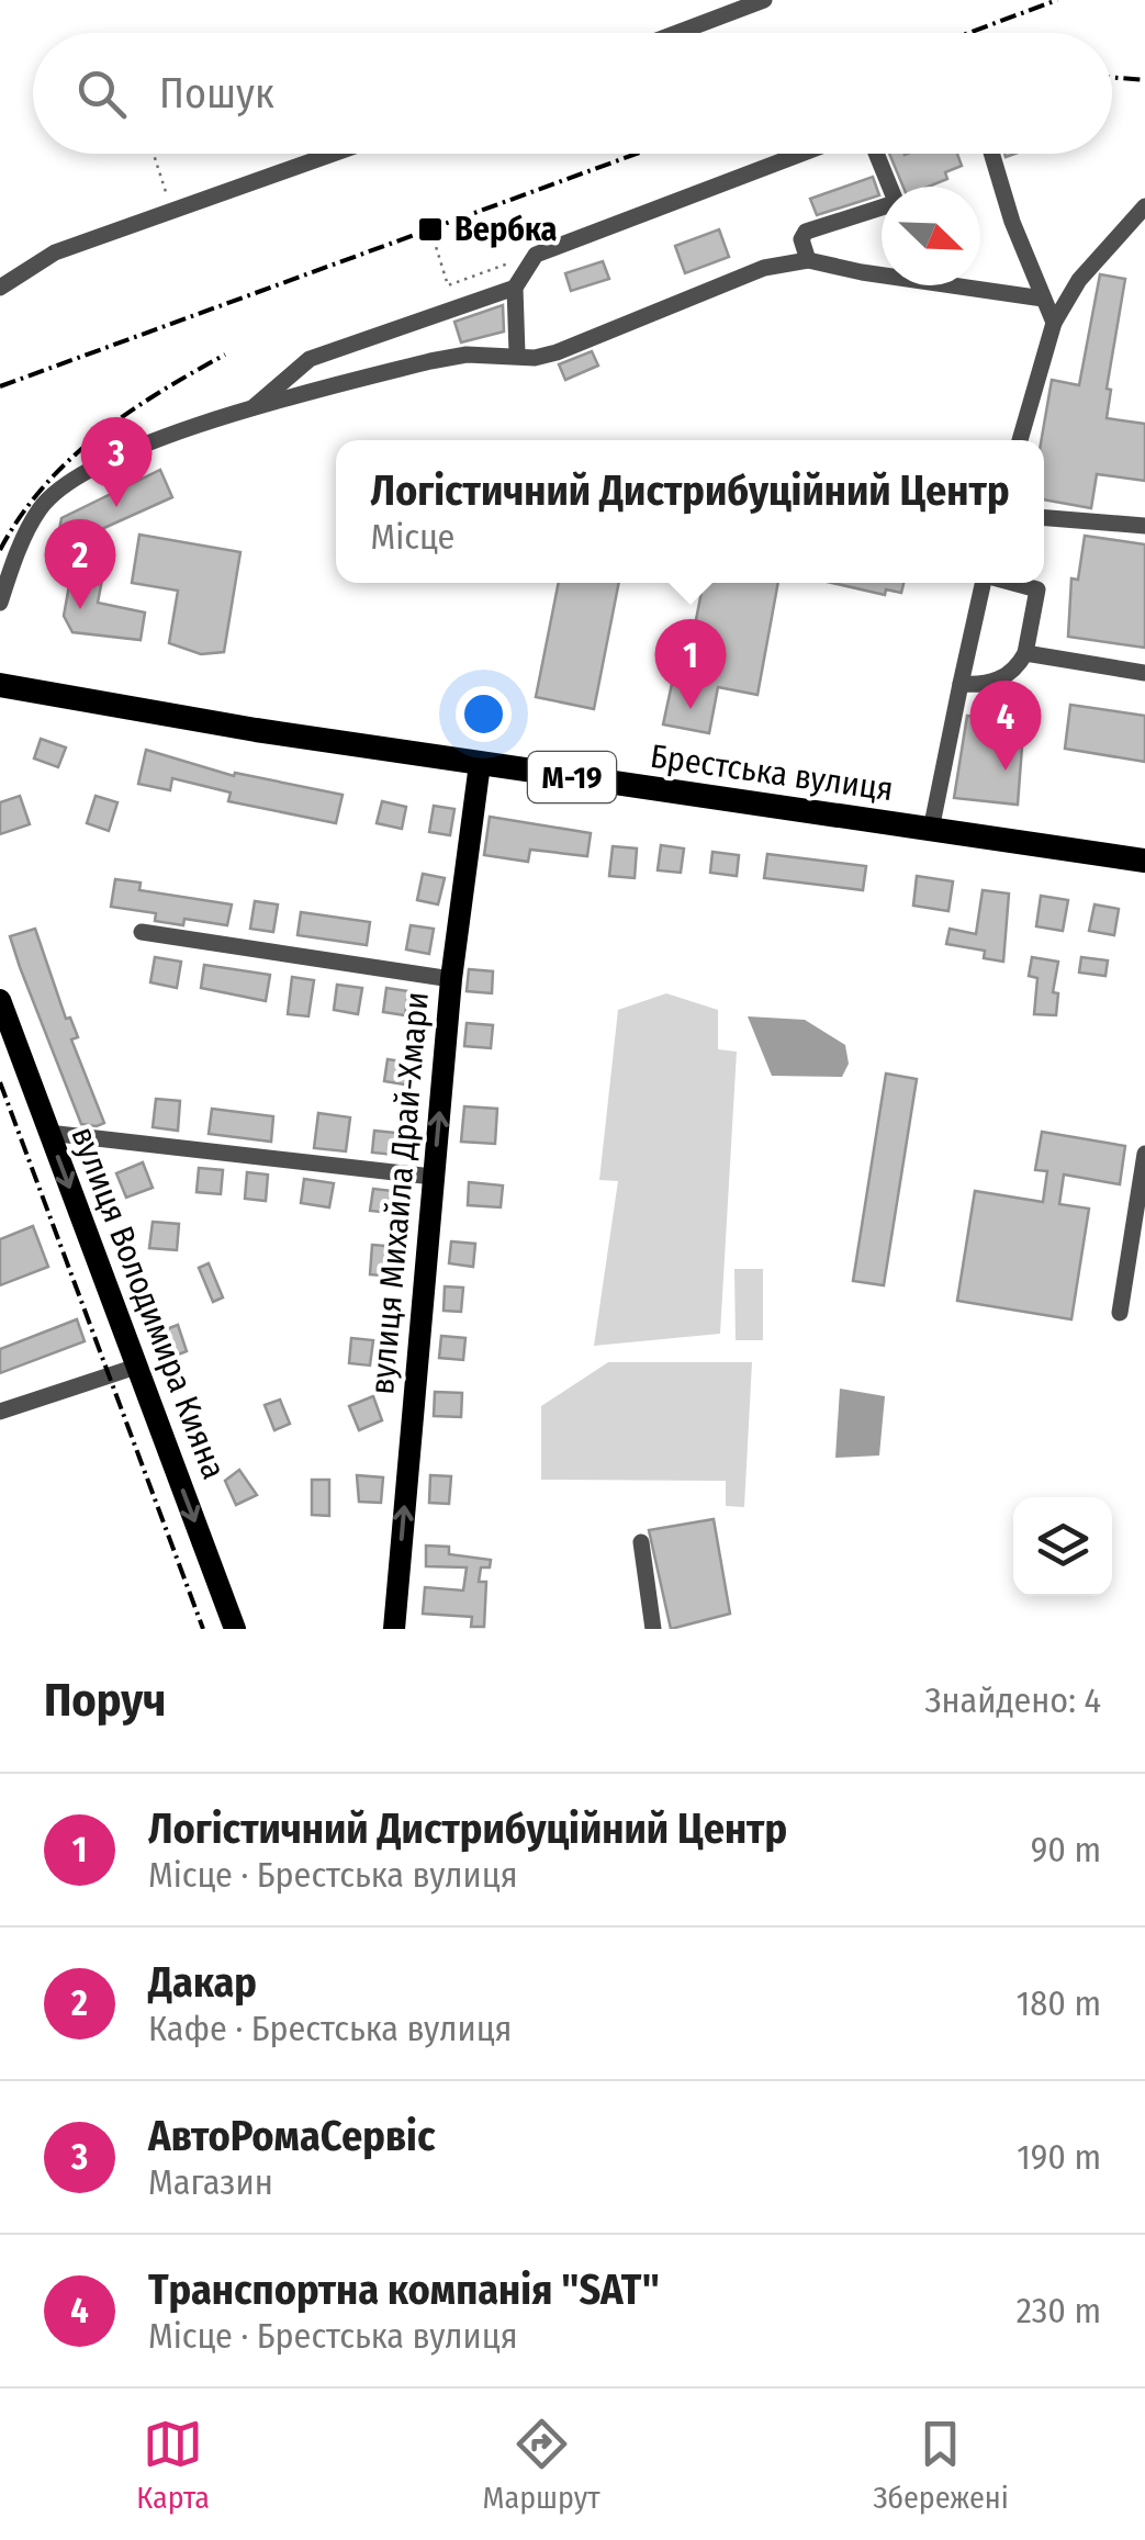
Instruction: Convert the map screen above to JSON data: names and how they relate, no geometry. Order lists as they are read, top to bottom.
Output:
{
  "streets": {
    "highway": ["Брестська вулиця", "М-19"],
    "main road": ["вулиця Михайла Драй-Хмари", "вулиця Володимира Кияна"]
  },
  "crossings": [
    ["Брестська вулиця", "вулиця Михайла Драй-Хмари"]
  ],
  "one_way": ["вулиця Михайла Драй-Хмари", "вулиця Володимира Кияна"],
  "places": {
    "transit": ["Вербка"]
  },
  "north": "bottom right",
  "page": {
    "search": "Пошук",
    "pins": [
      "3",
      "2",
      "1",
      "4"
    ],
    "popup": ["Логістичний Дистрибуційний Центр", "Місце"],
    "heading": ["Поруч", "Знайдено: 4"],
    "list": [
      {
        "mark": "1",
        "name": "Логістичний Дистрибуційний Центр",
        "note": "Місце · Брестська вулиця",
        "value": "90 m"
      },
      {
        "mark": "2",
        "name": "Дакар",
        "note": "Кафе · Брестська вулиця",
        "value": "180 m"
      },
      {
        "mark": "3",
        "name": "АвтоРомаСервіс",
        "note": "Магазин",
        "value": "190 m"
      },
      {
        "mark": "4",
        "name": "Транспортна компанія \"SAT\"",
        "note": "Місце · Брестська вулиця",
        "value": "230 m"
      }
    ],
    "nav": ["Карта", "Маршрут", "Збережені"]
  }
}
